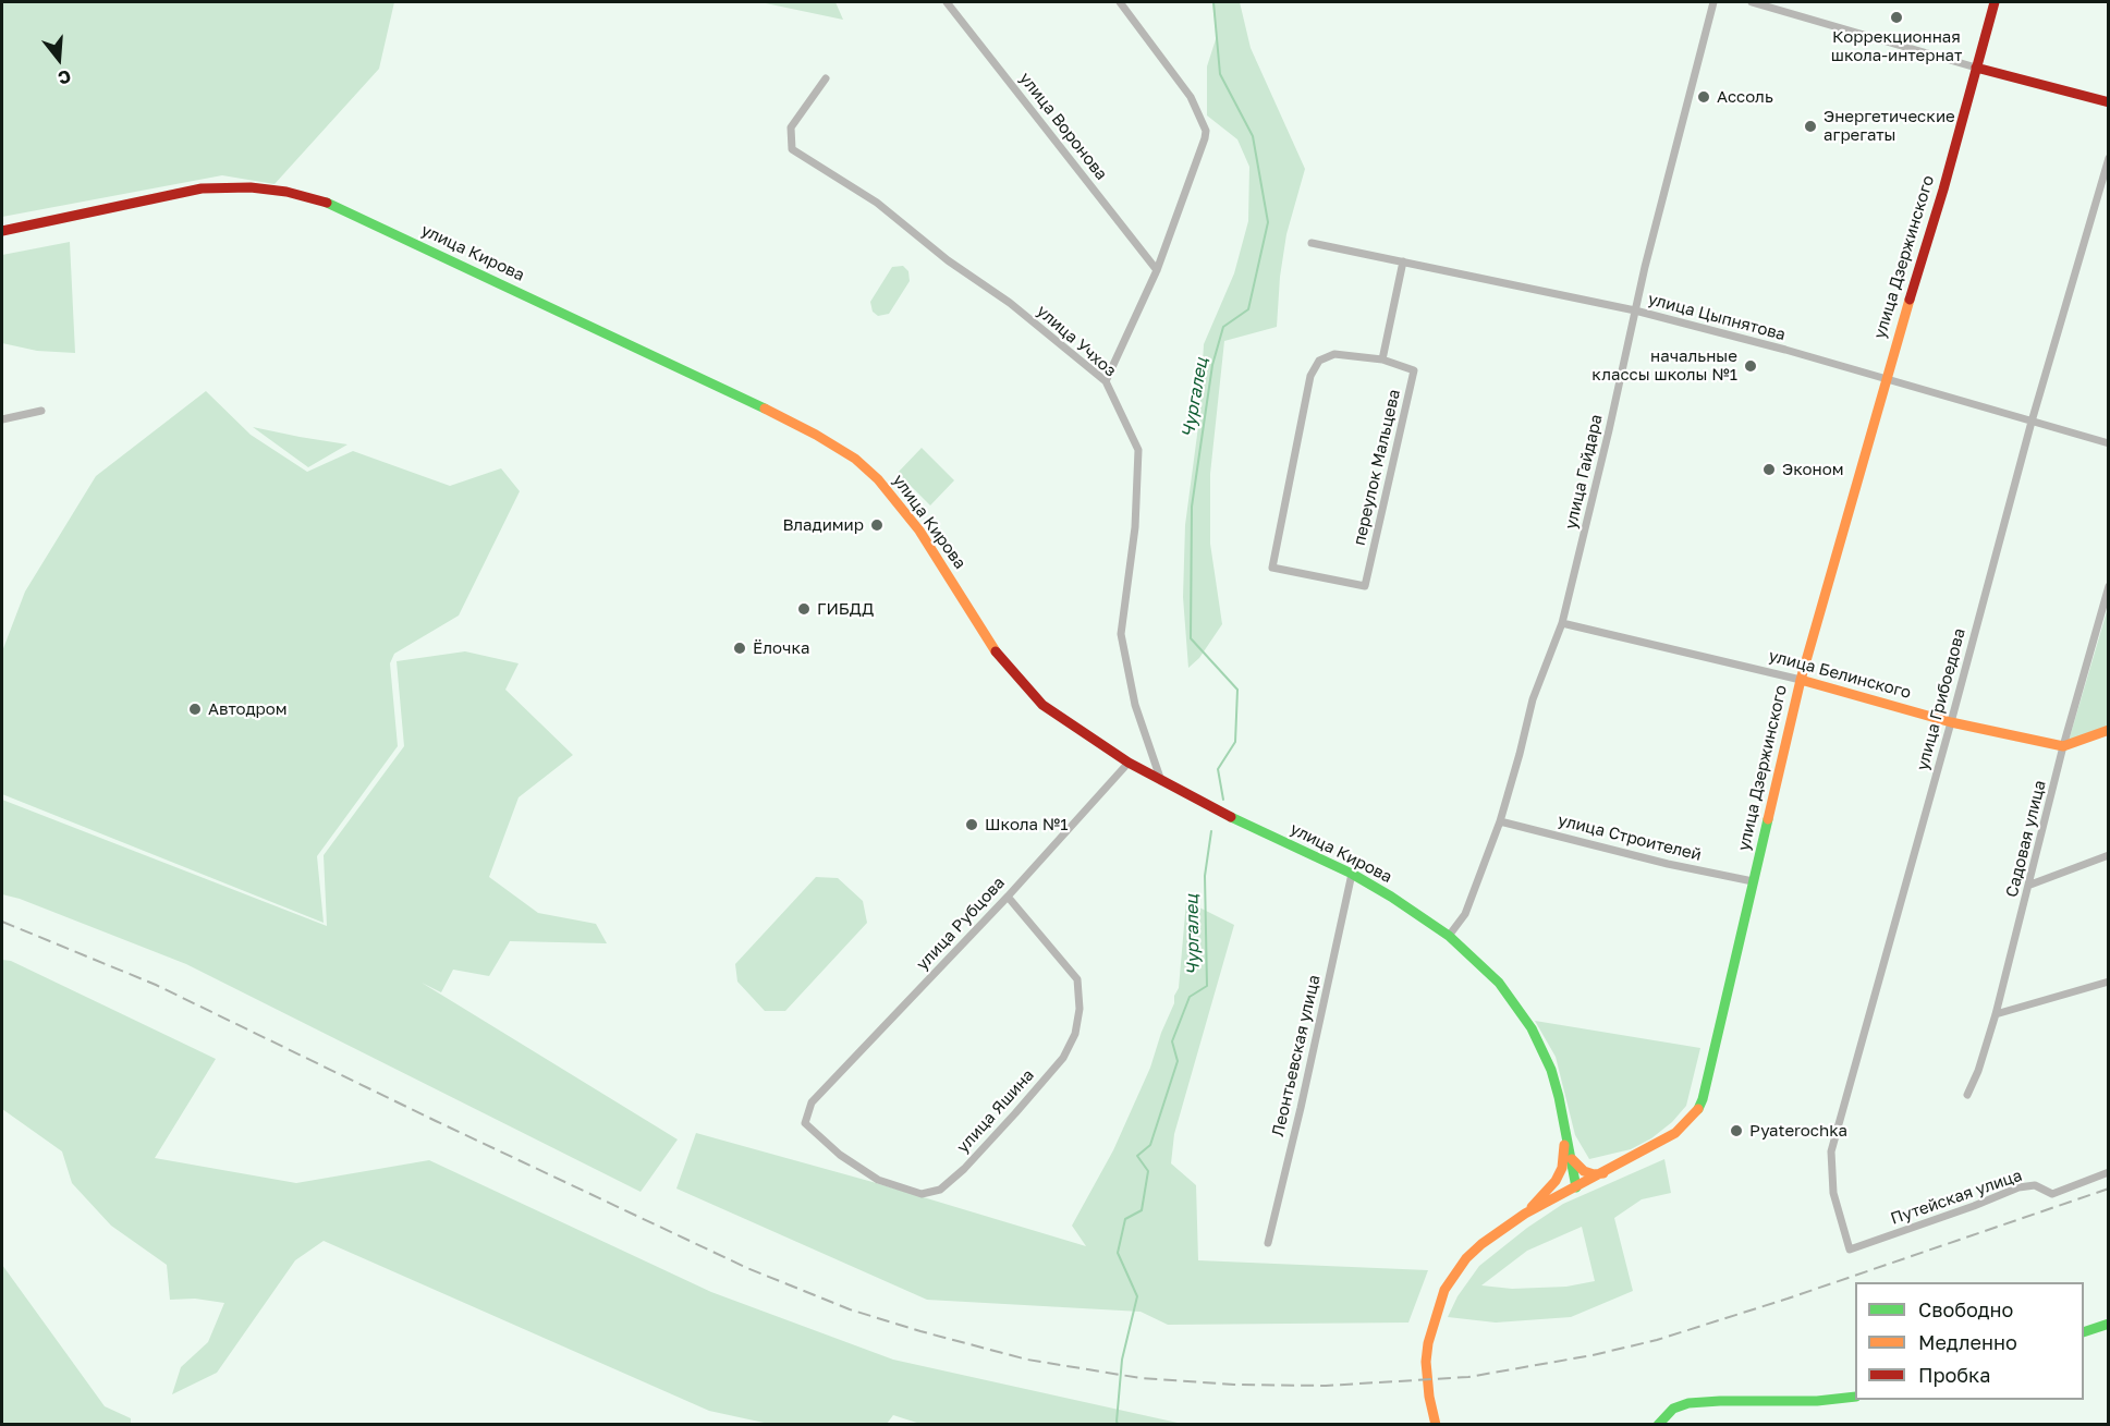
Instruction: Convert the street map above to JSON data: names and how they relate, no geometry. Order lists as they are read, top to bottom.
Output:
{
  "streets": {
    "main road": ["улица Кирова", "улица Дзержинского", "улица Белинского"],
    "street": [
      "улица Воронова",
      "улица Цыпнятова",
      "улица Учхоз",
      "переулок Мальцева",
      "улица Гайдара",
      "улица Грибоедова",
      "улица Строителей",
      "Садовая улица",
      "улица Рубцова",
      "Леонтьевская улица",
      "улица Яшина",
      "Путейская улица"
    ]
  },
  "crossings": [
    ["улица Кирова", "улица Дзержинского"],
    ["улица Кирова", "улица Учхоз"],
    ["улица Кирова", "улица Гайдара"],
    ["улица Кирова", "улица Рубцова"],
    ["улица Кирова", "Леонтьевская улица"],
    ["улица Дзержинского", "улица Цыпнятова"],
    ["улица Дзержинского", "улица Белинского"],
    ["улица Дзержинского", "улица Строителей"],
    ["улица Цыпнятова", "улица Гайдара"],
    ["улица Цыпнятова", "улица Грибоедова"],
    ["улица Гайдара", "улица Белинского"],
    ["улица Гайдара", "улица Строителей"],
    ["улица Белинского", "улица Грибоедова"],
    ["улица Белинского", "Садовая улица"],
    ["улица Грибоедова", "Путейская улица"],
    ["улица Рубцова", "улица Яшина"]
  ],
  "water": ["Чургалец"],
  "places": [
    "Коррекционная школа-интернат",
    "Ассоль",
    "Энергетические агрегаты",
    "начальные классы школы №1",
    "Эконом",
    "Владимир",
    "ГИБДД",
    "Ёлочка",
    "Автодром",
    "Школа №1",
    "Pyaterochka"
  ],
  "legend": ["Свободно", "Медленно", "Пробка"],
  "north": "bottom"
}
